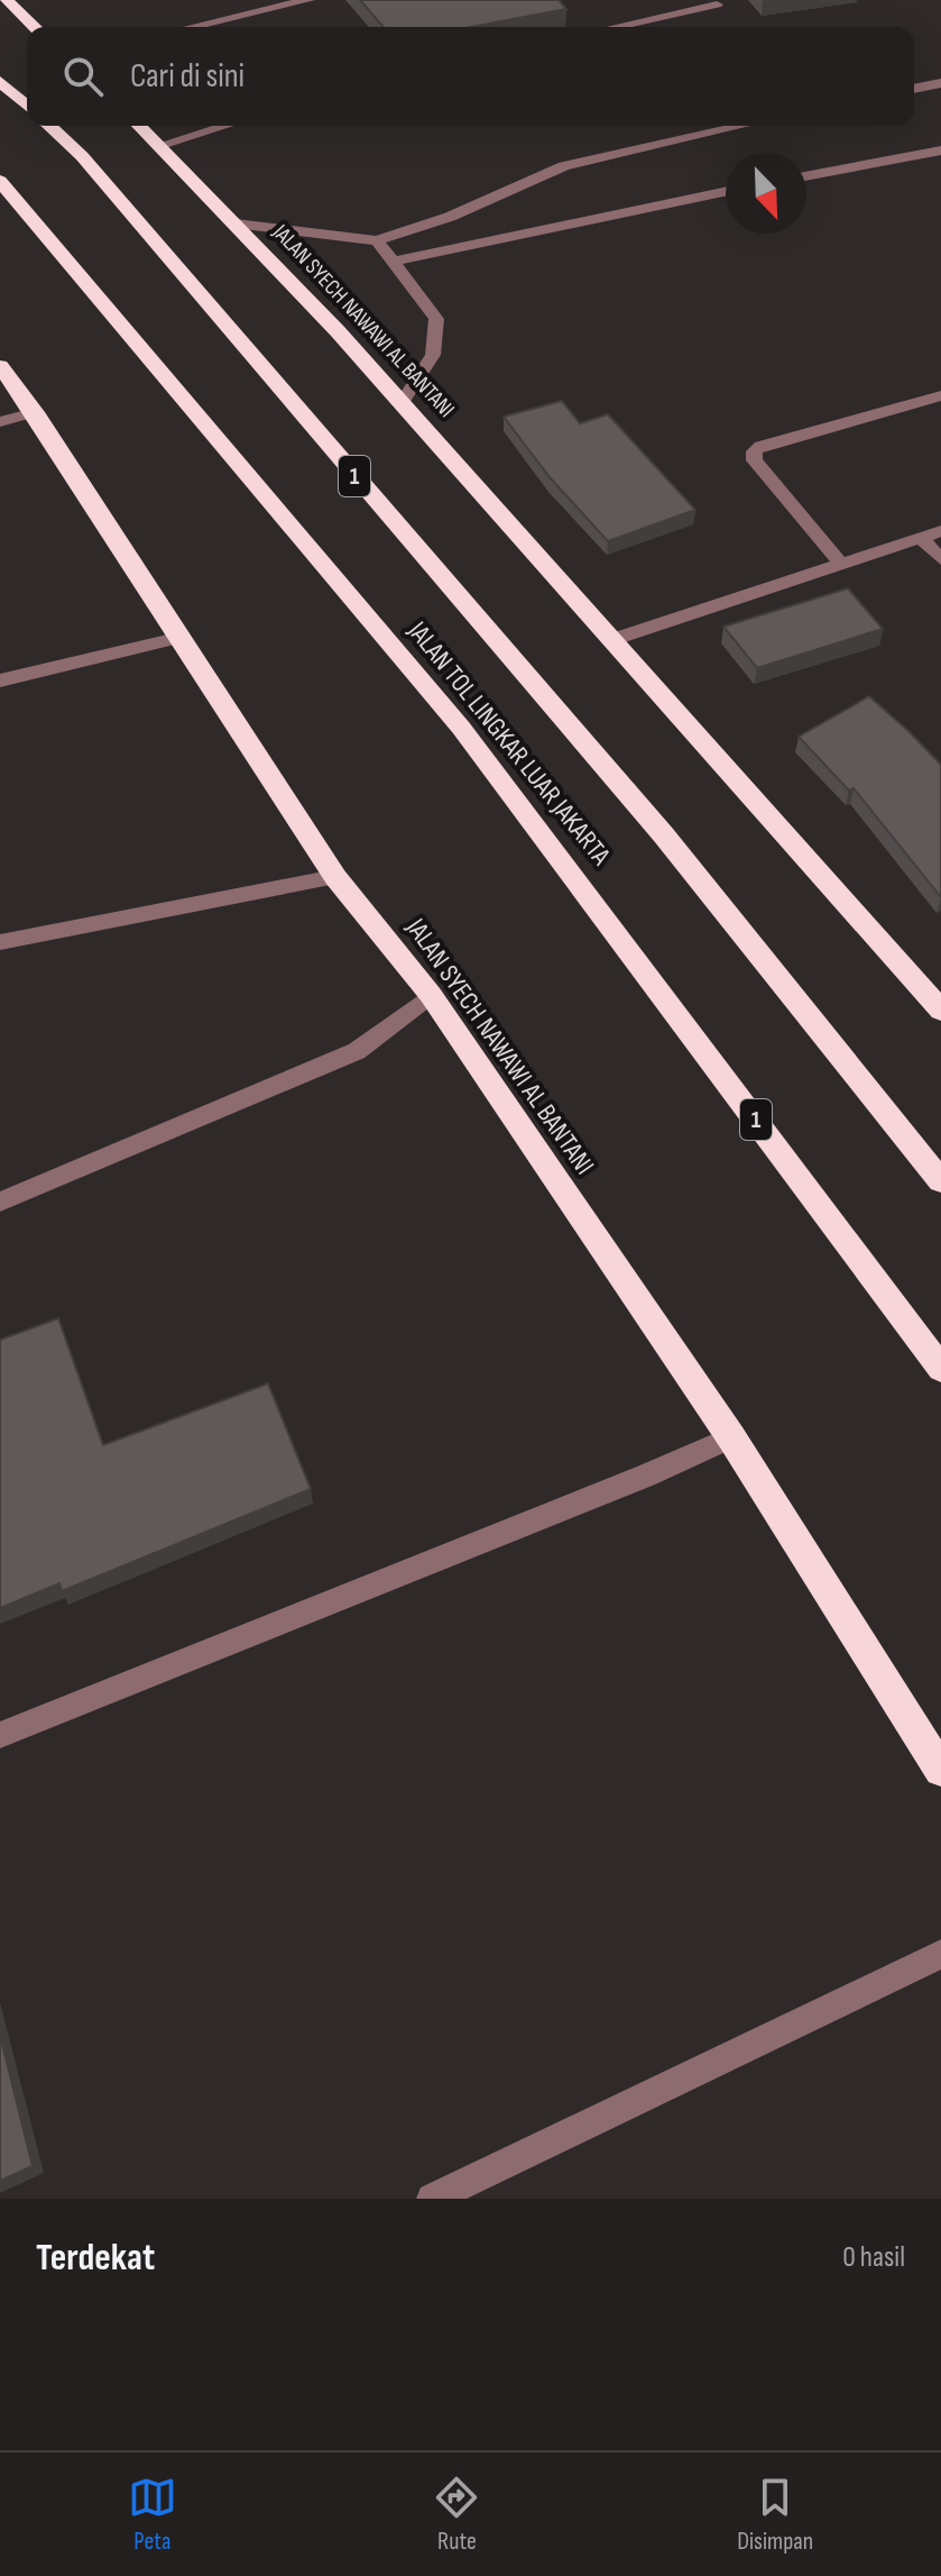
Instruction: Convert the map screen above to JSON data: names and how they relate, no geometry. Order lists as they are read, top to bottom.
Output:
{
  "streets": {
    "highway": ["JALAN SYECH NAWAWI AL BANTANI", "1", "JALAN TOL LINGKAR LUAR JAKARTA"]
  },
  "north": "bottom right",
  "page": {
    "search": "Cari di sini",
    "heading": ["Terdekat", "0 hasil"],
    "nav": ["Peta", "Rute", "Disimpan"]
  }
}
